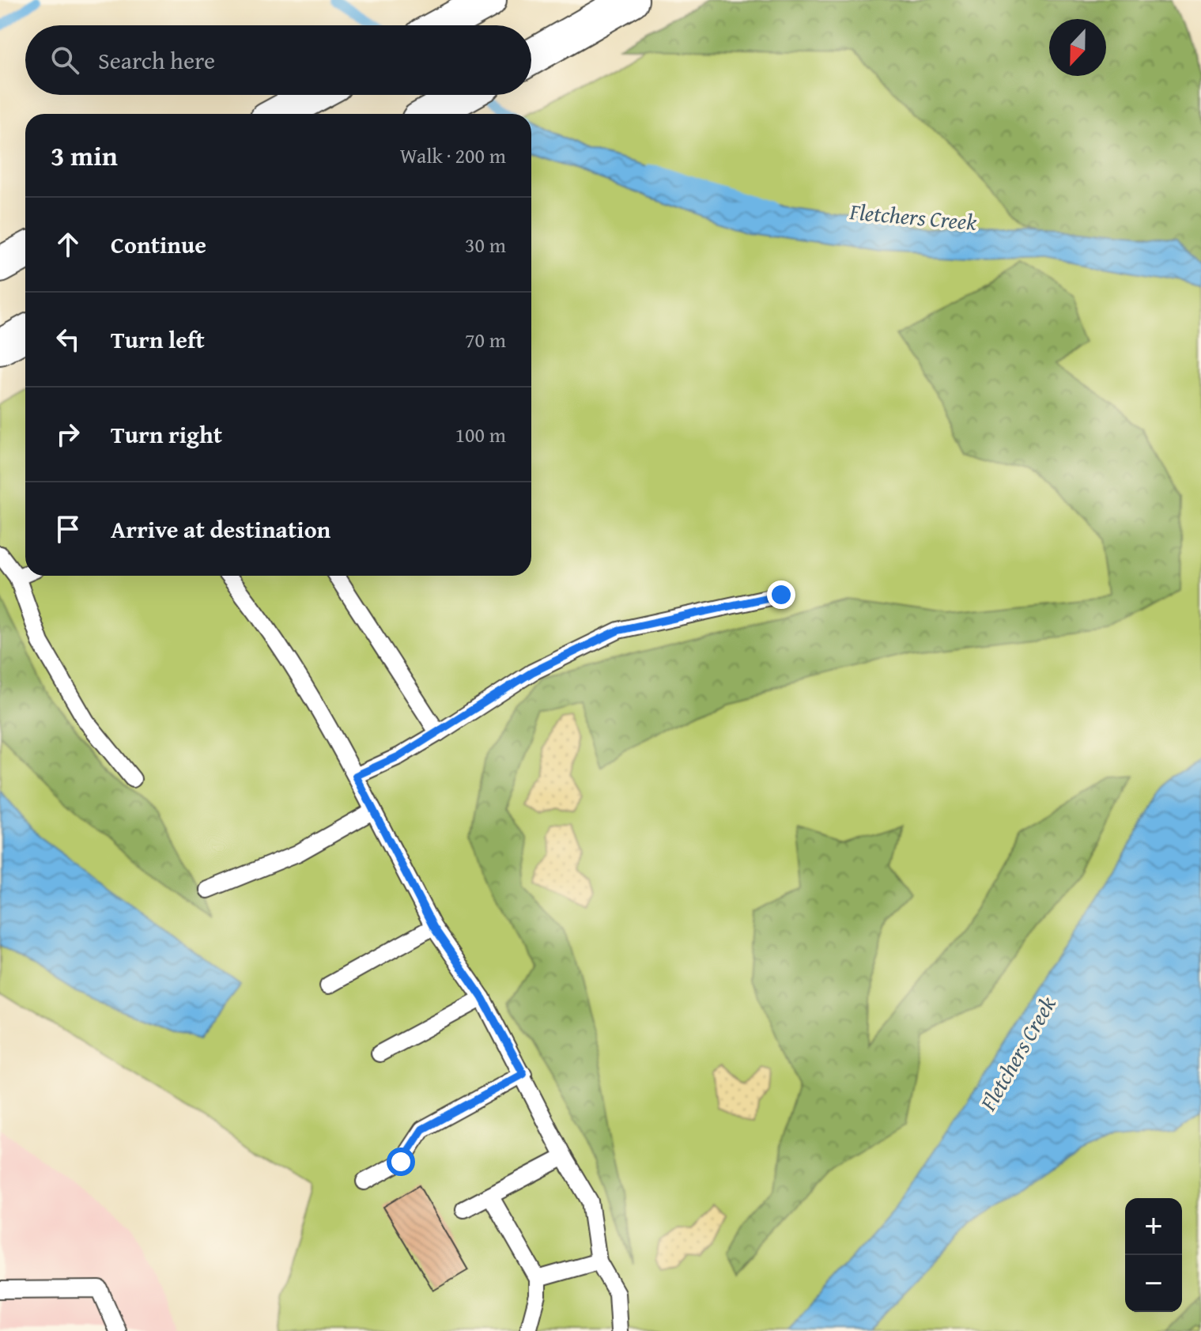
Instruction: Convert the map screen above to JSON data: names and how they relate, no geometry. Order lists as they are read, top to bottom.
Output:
{
  "water": ["Fletchers Creek"],
  "north": "bottom",
  "page": {
    "search": "Search here",
    "heading": ["3 min", "Walk · 200 m"],
    "list": [
      ["Continue", "30 m"],
      ["Turn left", "70 m"],
      ["Turn right", "100 m"],
      "Arrive at destination"
    ],
    "map_buttons": ["+", "−"]
  }
}
